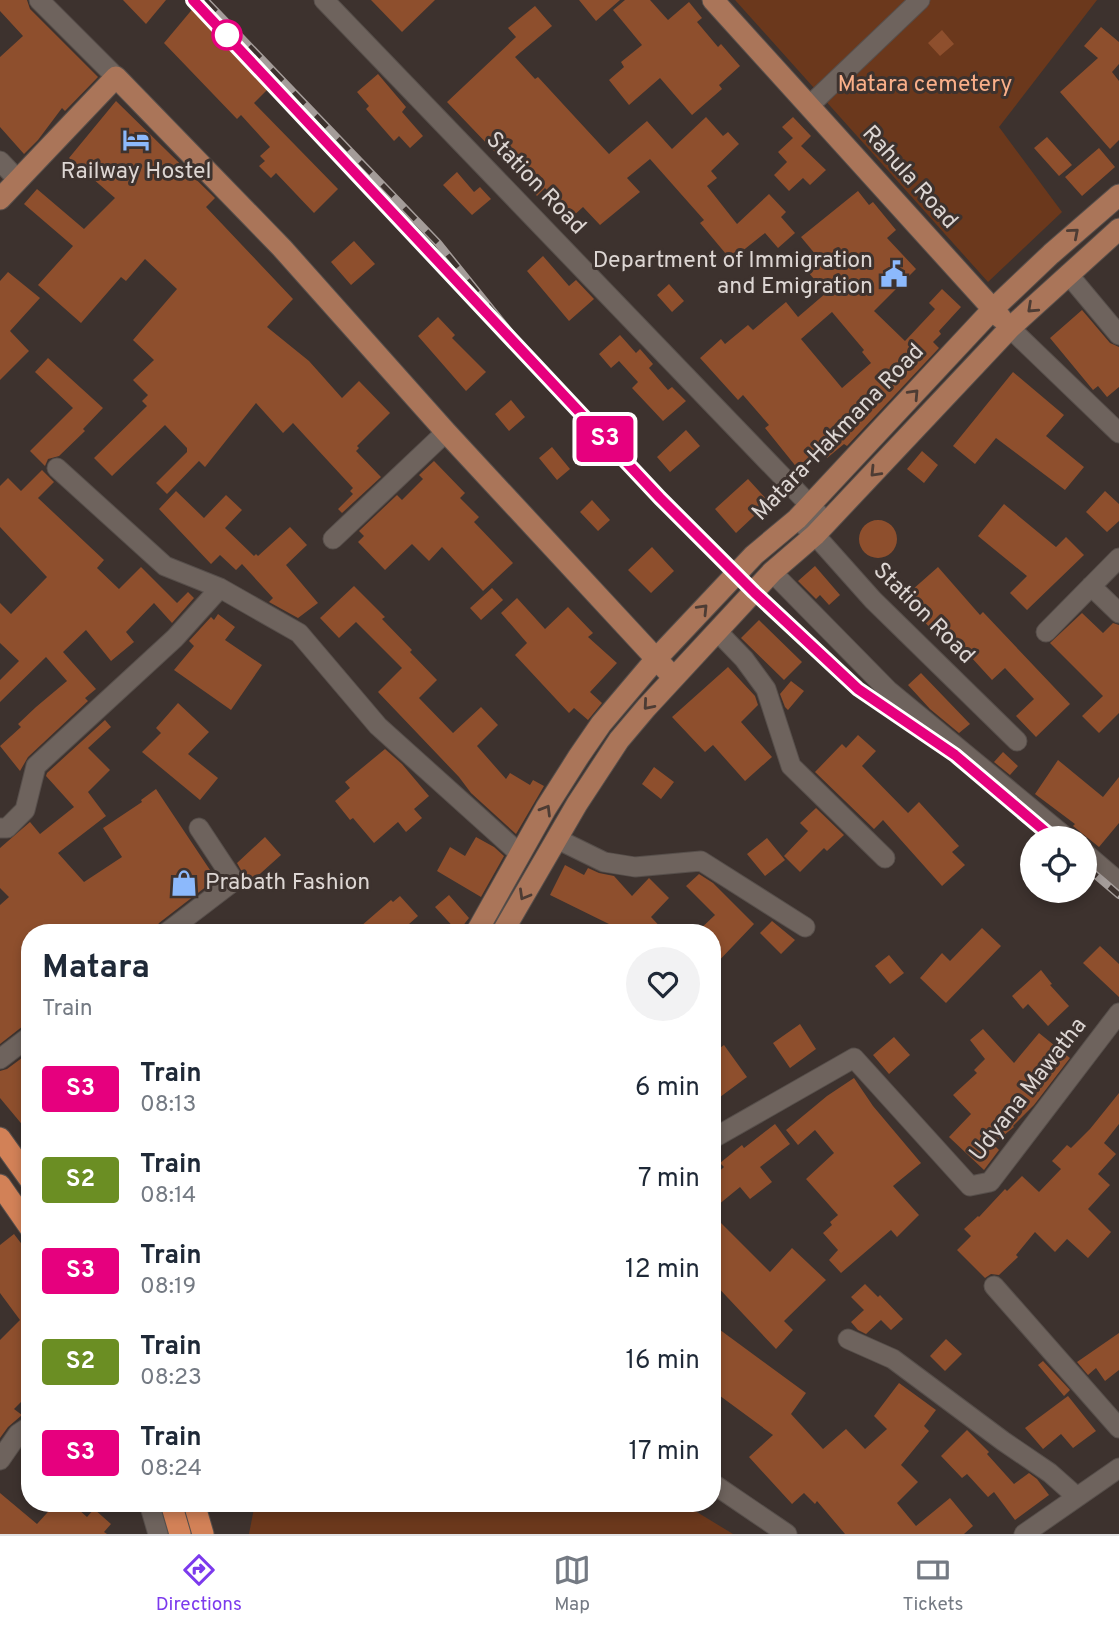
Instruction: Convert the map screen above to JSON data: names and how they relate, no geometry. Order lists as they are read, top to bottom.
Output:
{
  "streets": {
    "main road": ["Rahula Road", "Matara-Hakmana Road"],
    "street": ["Station Road", "Udyana Mawatha"]
  },
  "crossings": [
    ["Rahula Road", "Matara-Hakmana Road"],
    ["Station Road", "Matara-Hakmana Road"]
  ],
  "parks": ["Matara cemetery"],
  "places": {
    "hotel": ["Railway Hostel"],
    "public building": ["Department of Immigration and Emigration"],
    "shop": ["Prabath Fashion"]
  },
  "page": {
    "on_map": "S3",
    "heading": ["Matara", "Train"],
    "list": [
      {
        "mark": "S3",
        "name": "Train",
        "note": "08:13",
        "value": "6 min"
      },
      {
        "mark": "S2",
        "name": "Train",
        "note": "08:14",
        "value": "7 min"
      },
      {
        "mark": "S3",
        "name": "Train",
        "note": "08:19",
        "value": "12 min"
      },
      {
        "mark": "S2",
        "name": "Train",
        "note": "08:23",
        "value": "16 min"
      },
      {
        "mark": "S3",
        "name": "Train",
        "note": "08:24",
        "value": "17 min"
      }
    ],
    "tabs": ["Directions", "Map", "Tickets"]
  }
}
